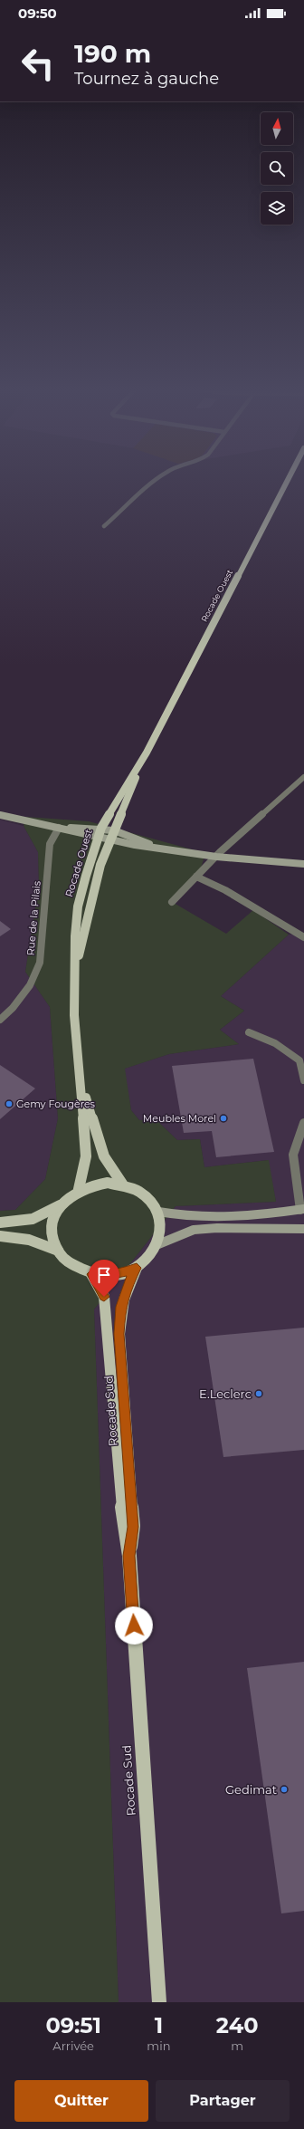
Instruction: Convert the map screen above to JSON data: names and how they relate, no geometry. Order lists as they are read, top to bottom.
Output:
{
  "streets": {
    "main road": ["Rocade Ouest", "Rocade Sud"],
    "street": ["Rue de la Pilais"]
  },
  "crossings": [
    ["Rocade Ouest", "Rocade Sud"]
  ],
  "places": [
    "Gemy Fougères",
    "Meubles Morel",
    "E.Leclerc",
    "Gedimat"
  ],
  "north": "top",
  "page": {
    "status": "09:50",
    "turn": ["190 m", "Tournez à gauche"],
    "eta": [
      "09:51",
      "Arrivée",
      "1",
      "min",
      "240",
      "m"
    ],
    "buttons": ["Quitter", "Partager"]
  }
}
